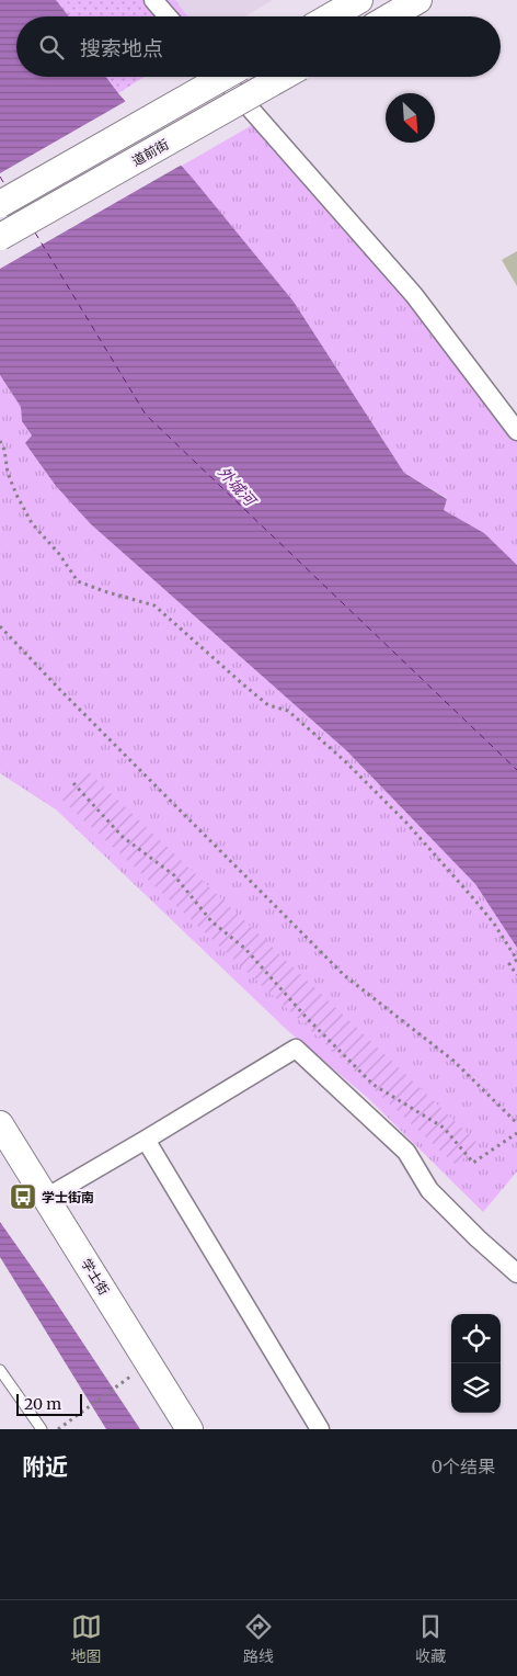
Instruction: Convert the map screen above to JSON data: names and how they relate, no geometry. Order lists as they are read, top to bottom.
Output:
{
  "streets": {
    "main road": ["道前街", "学士街"]
  },
  "water": ["外城河"],
  "places": {
    "bus stop": ["学士街南"]
  },
  "scale_bar": "20 m",
  "north": "bottom right",
  "page": {
    "search": "搜索地点",
    "scale": "20 m",
    "heading": ["附近", "0个结果"],
    "nav": ["地图", "路线", "收藏"]
  }
}
